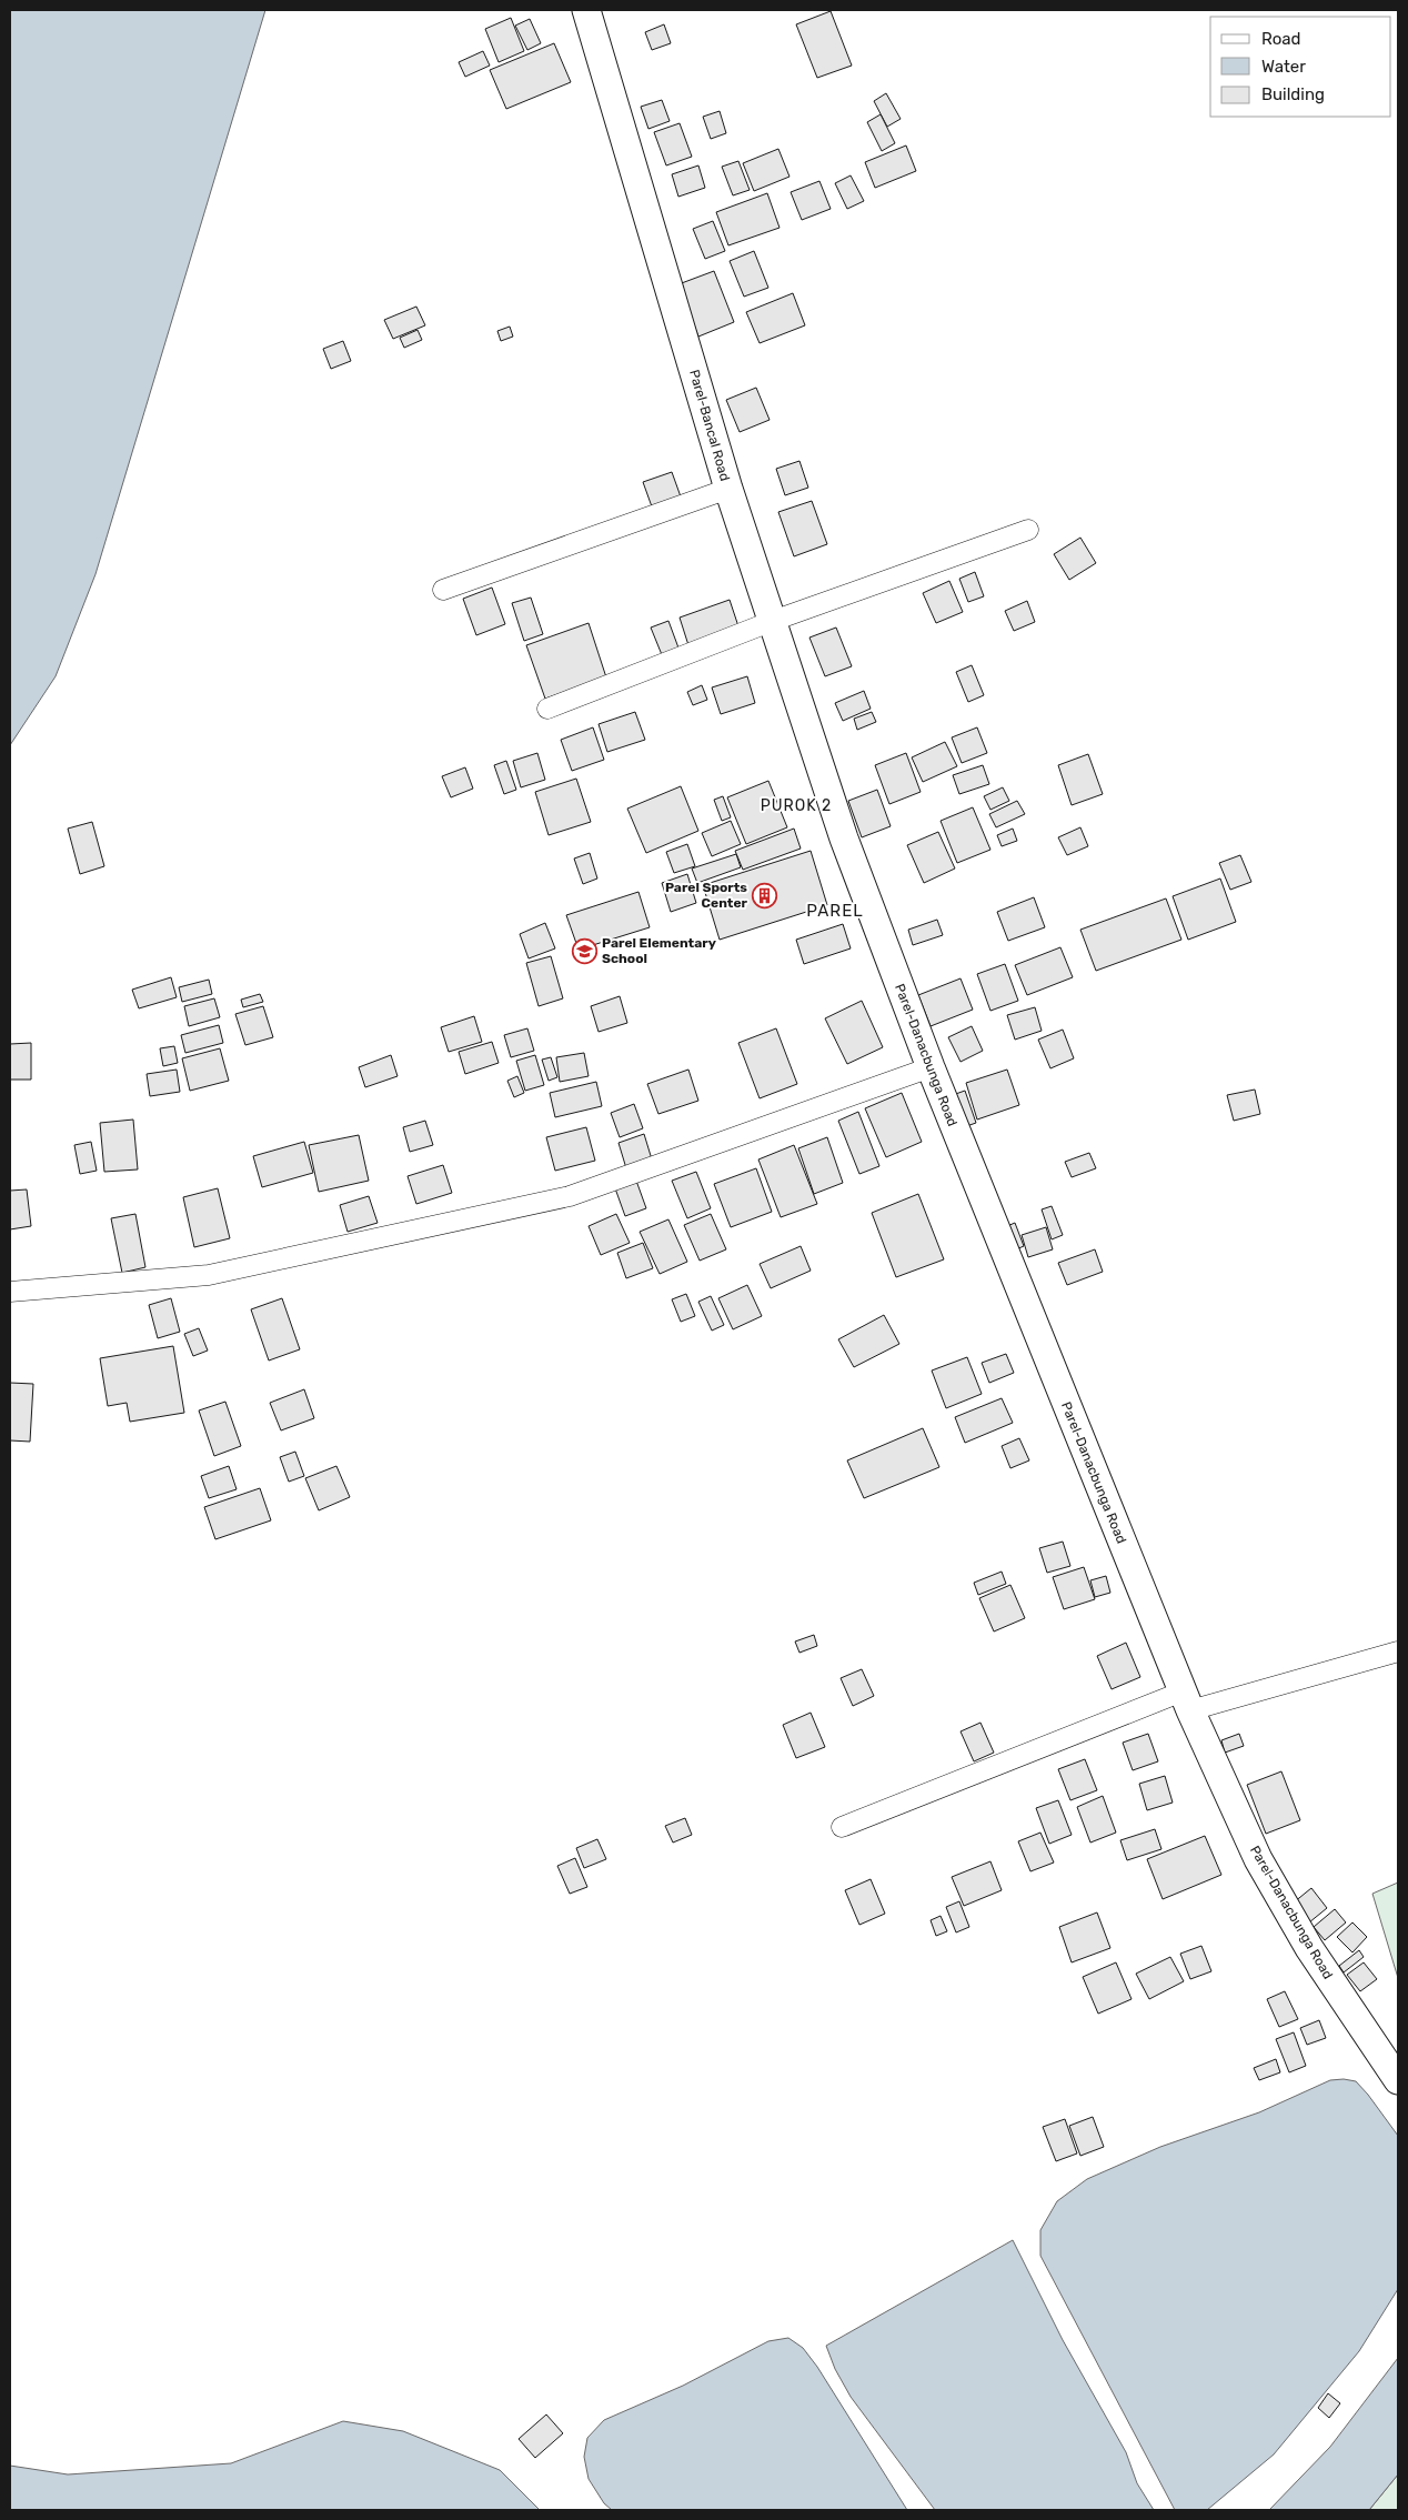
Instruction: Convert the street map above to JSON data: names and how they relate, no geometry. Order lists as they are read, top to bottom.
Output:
{
  "streets": {
    "main road": ["Parel-Bancal Road", "Parel-Danacbunga Road"]
  },
  "crossings": [
    ["Parel-Bancal Road", "Parel-Danacbunga Road"]
  ],
  "districts": ["PUROK 2", "PAREL"],
  "places": {
    "building": ["Parel Sports Center"],
    "school or university": ["Parel Elementary School"]
  },
  "legend": ["Road", "Water", "Building"]
}
